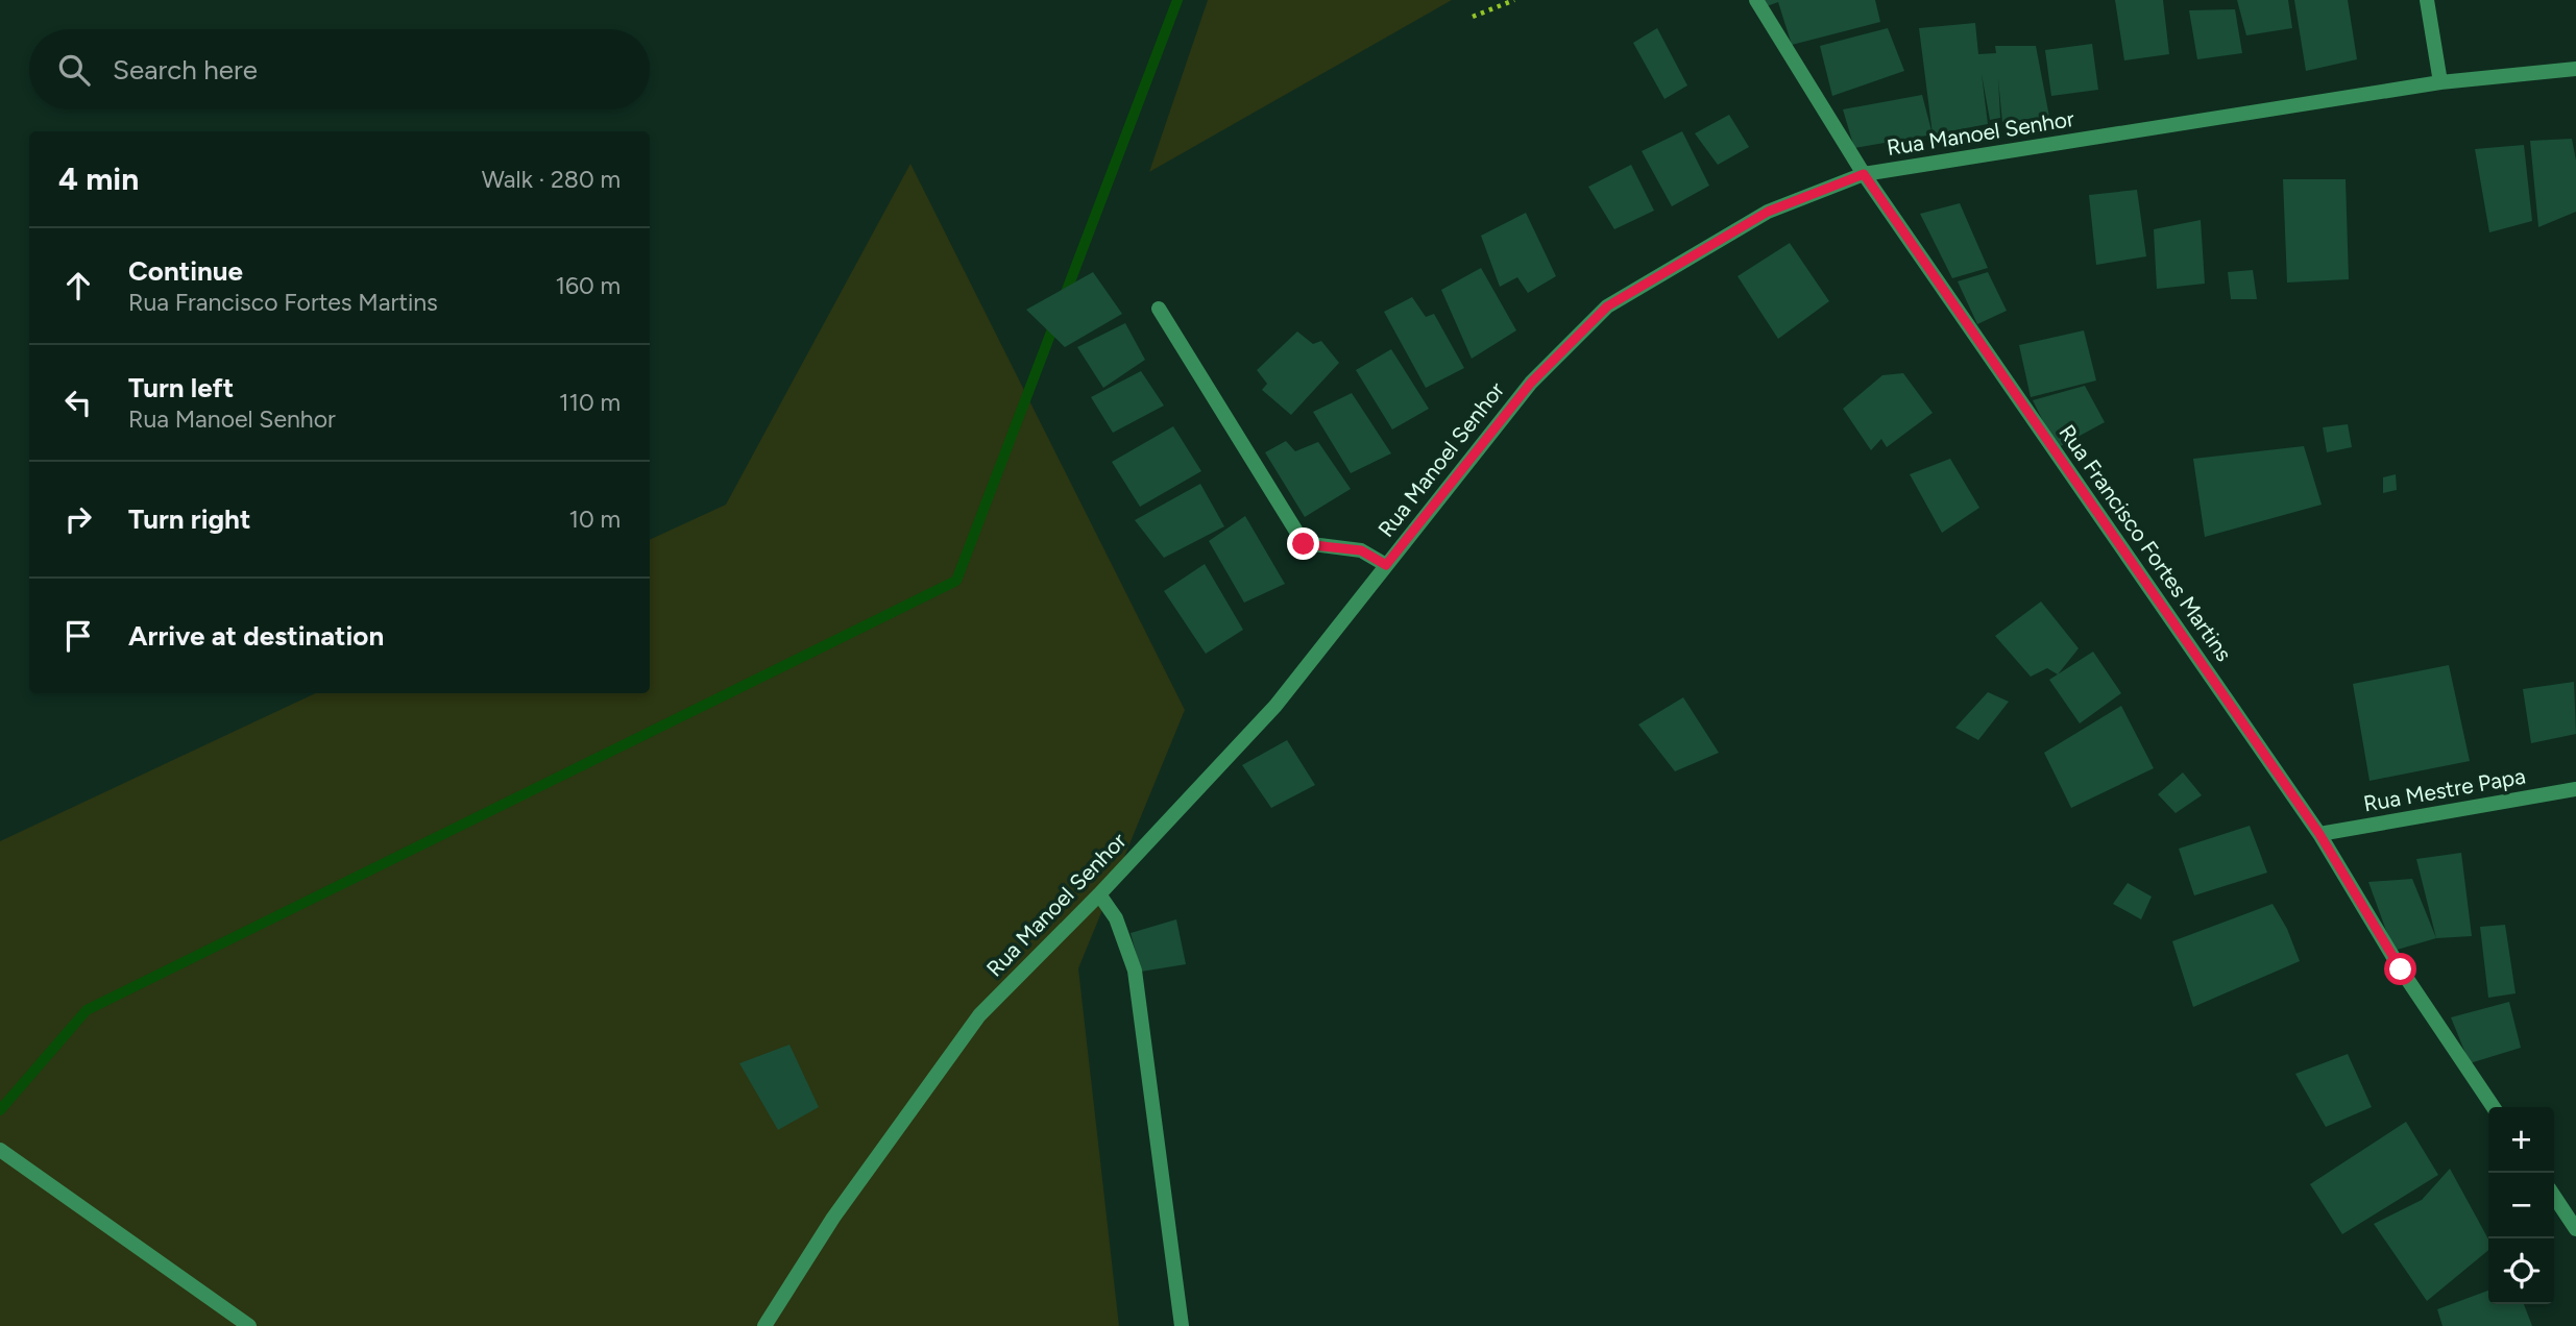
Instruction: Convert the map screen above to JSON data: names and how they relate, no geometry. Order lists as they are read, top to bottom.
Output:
{
  "streets": {
    "street": ["Rua Manoel Senhor", "Rua Francisco Fortes Martins", "Rua Mestre Papa"]
  },
  "crossings": [
    ["Rua Manoel Senhor", "Rua Francisco Fortes Martins"],
    ["Rua Francisco Fortes Martins", "Rua Mestre Papa"]
  ],
  "page": {
    "search": "Search here",
    "heading": ["4 min", "Walk · 280 m"],
    "list": [
      ["Continue", "Rua Francisco Fortes Martins", "160 m"],
      ["Turn left", "Rua Manoel Senhor", "110 m"],
      ["Turn right", "10 m"],
      "Arrive at destination"
    ],
    "map_buttons": ["+", "−"]
  }
}
